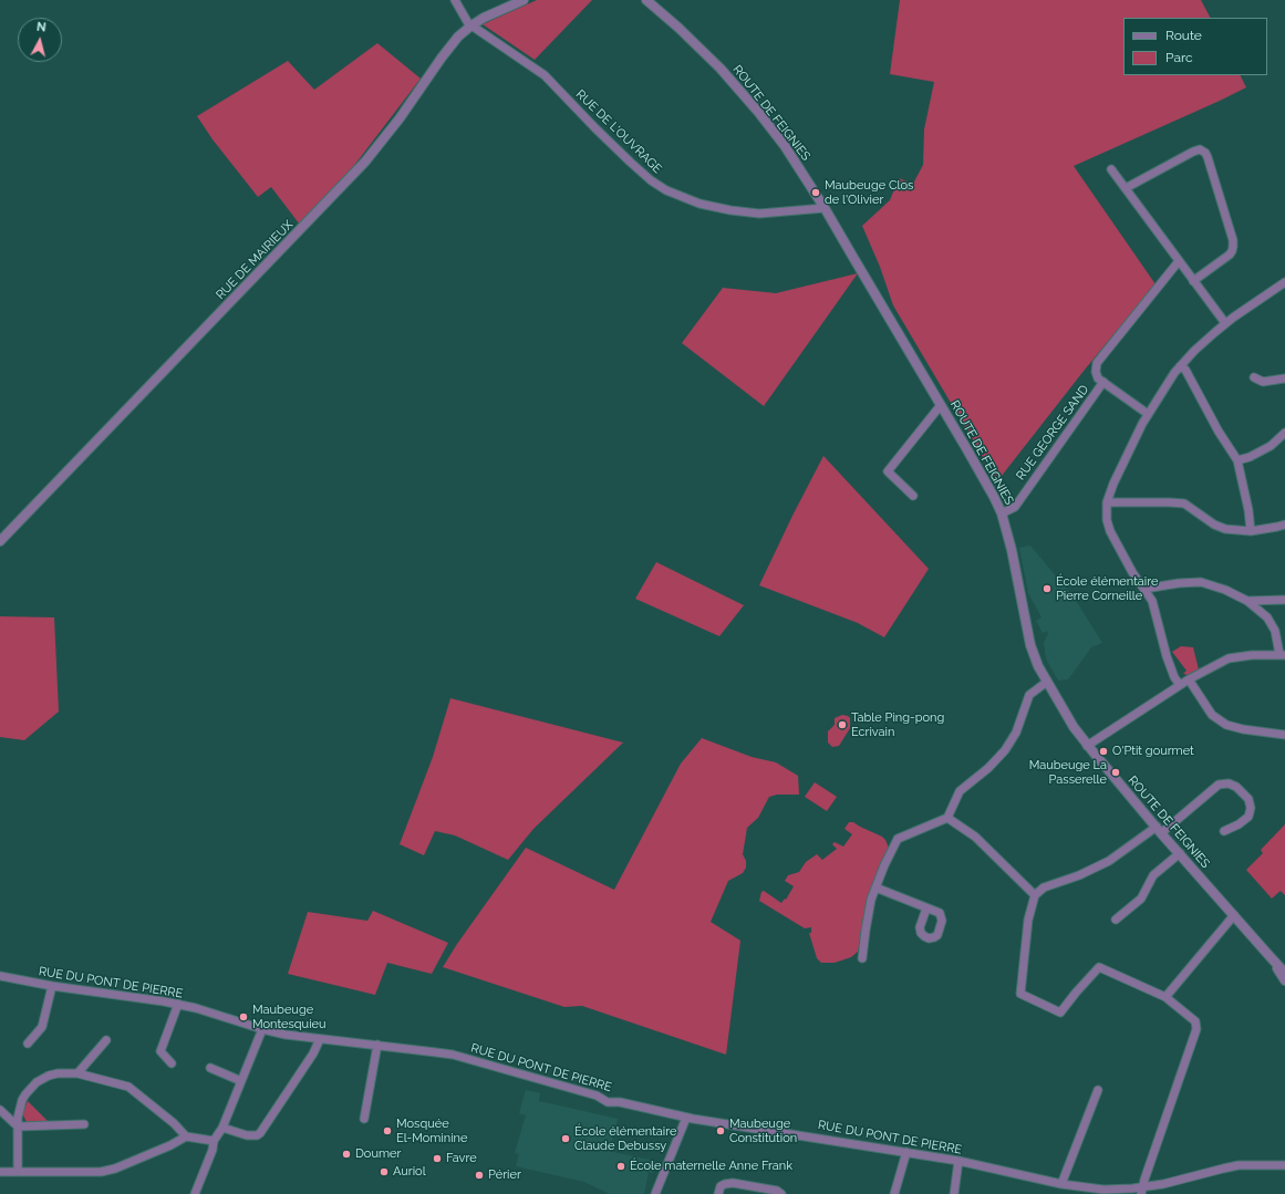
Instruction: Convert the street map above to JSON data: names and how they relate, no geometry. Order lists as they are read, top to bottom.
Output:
{
  "streets": {
    "street": [
      "ROUTE DE FEIGNIES",
      "RUE DE L'OUVRAGE",
      "RUE DE MAIRIEUX",
      "RUE GEORGE SAND",
      "RUE DU PONT DE PIERRE"
    ]
  },
  "crossings": [
    ["ROUTE DE FEIGNIES", "RUE DE L'OUVRAGE"],
    ["ROUTE DE FEIGNIES", "RUE GEORGE SAND"],
    ["RUE DE L'OUVRAGE", "RUE DE MAIRIEUX"]
  ],
  "places": [
    "Maubeuge Clos de l'Olivier",
    "École élémentaire Pierre Corneille",
    "Table Ping-pong Ecrivain",
    "O'Ptit gourmet",
    "Maubeuge La Passerelle",
    "Maubeuge Montesquieu",
    "Mosquée El-Mominine",
    "Maubeuge Constitution",
    "École élémentaire Claude Debussy",
    "Doumer",
    "Favre",
    "École maternelle Anne Frank",
    "Auriol",
    "Périer"
  ],
  "legend": ["Route", "Parc"],
  "north": "top"
}
